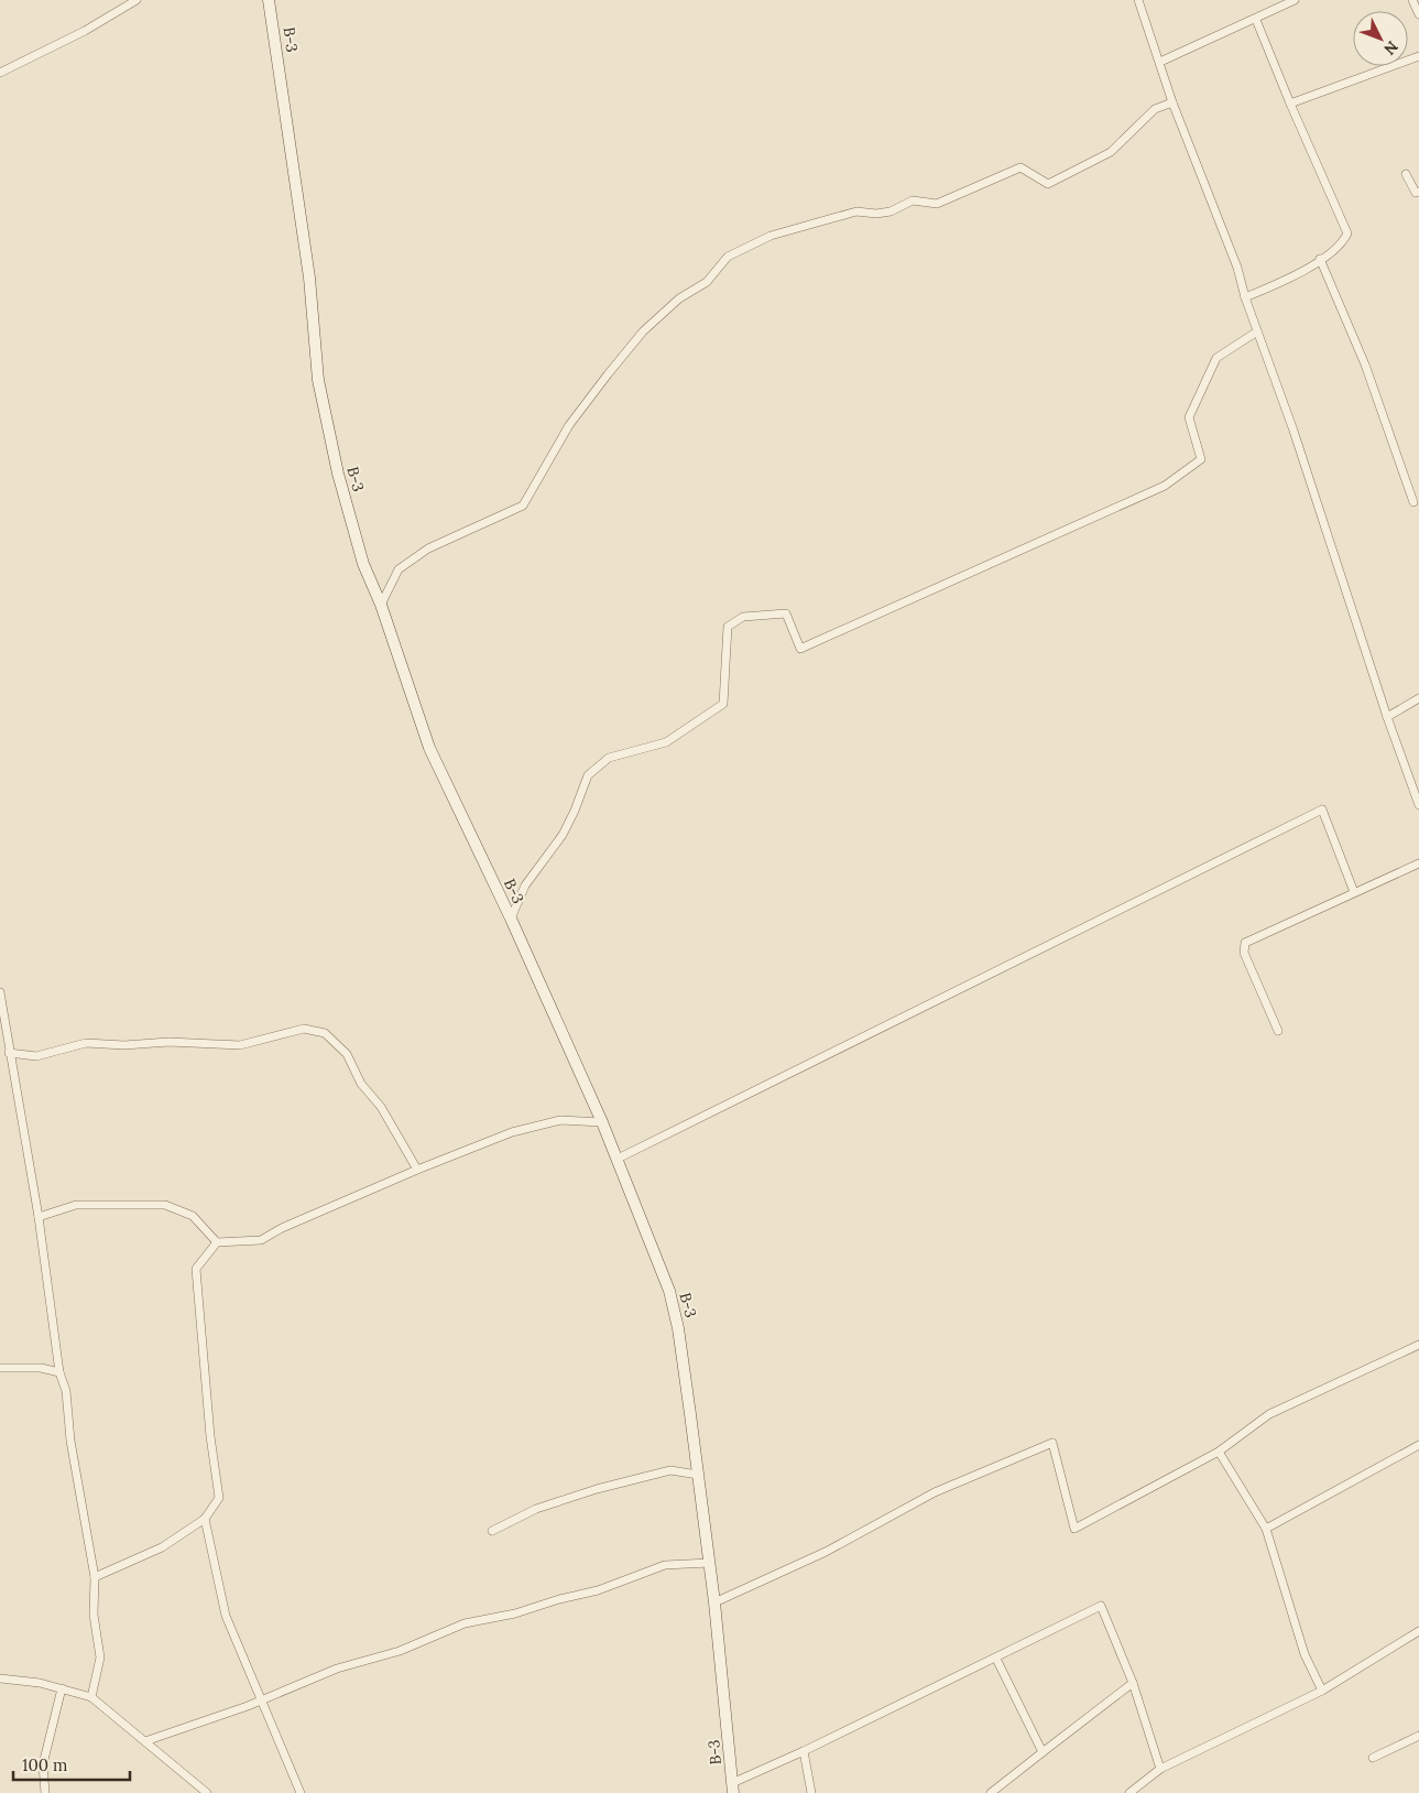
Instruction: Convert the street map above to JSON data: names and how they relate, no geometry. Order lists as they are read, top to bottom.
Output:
{
  "streets": {
    "main road": ["B-3"]
  },
  "scale_bar": "100 m",
  "north": "bottom right"
}
